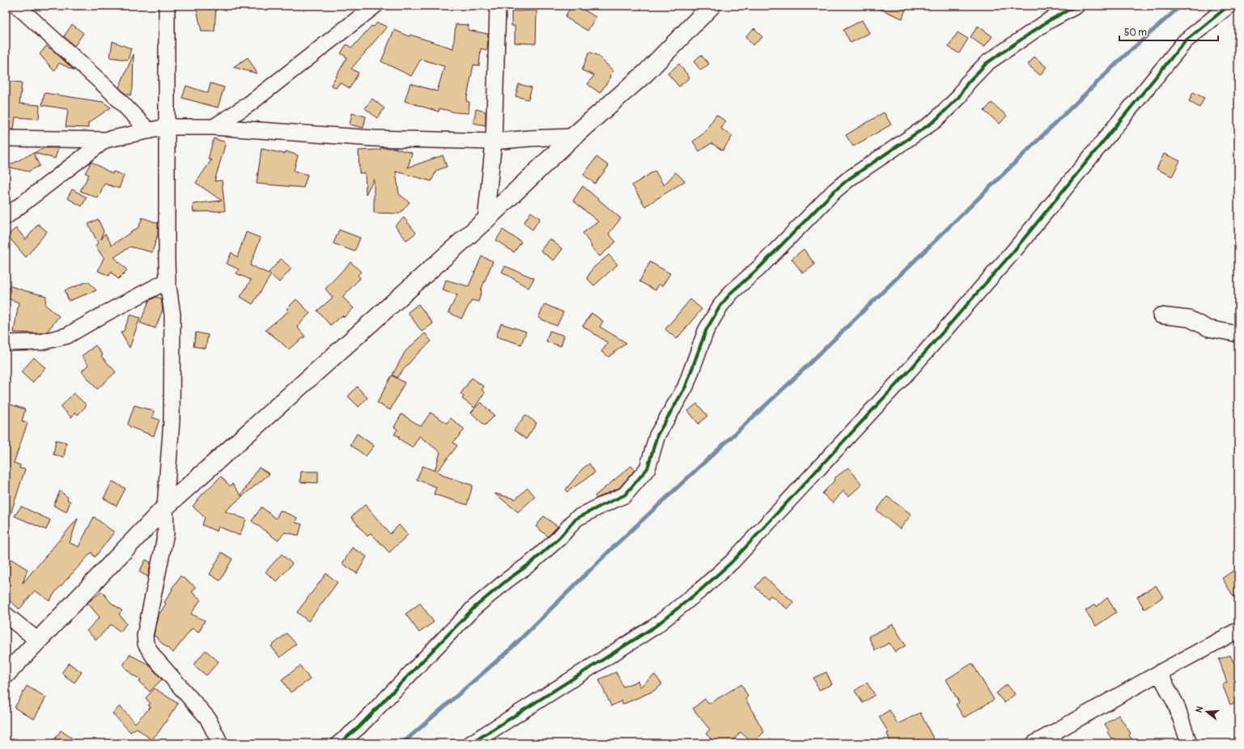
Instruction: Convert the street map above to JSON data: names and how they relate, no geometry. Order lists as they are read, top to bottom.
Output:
{
  "scale_bar": "50 m",
  "north": "left"
}
